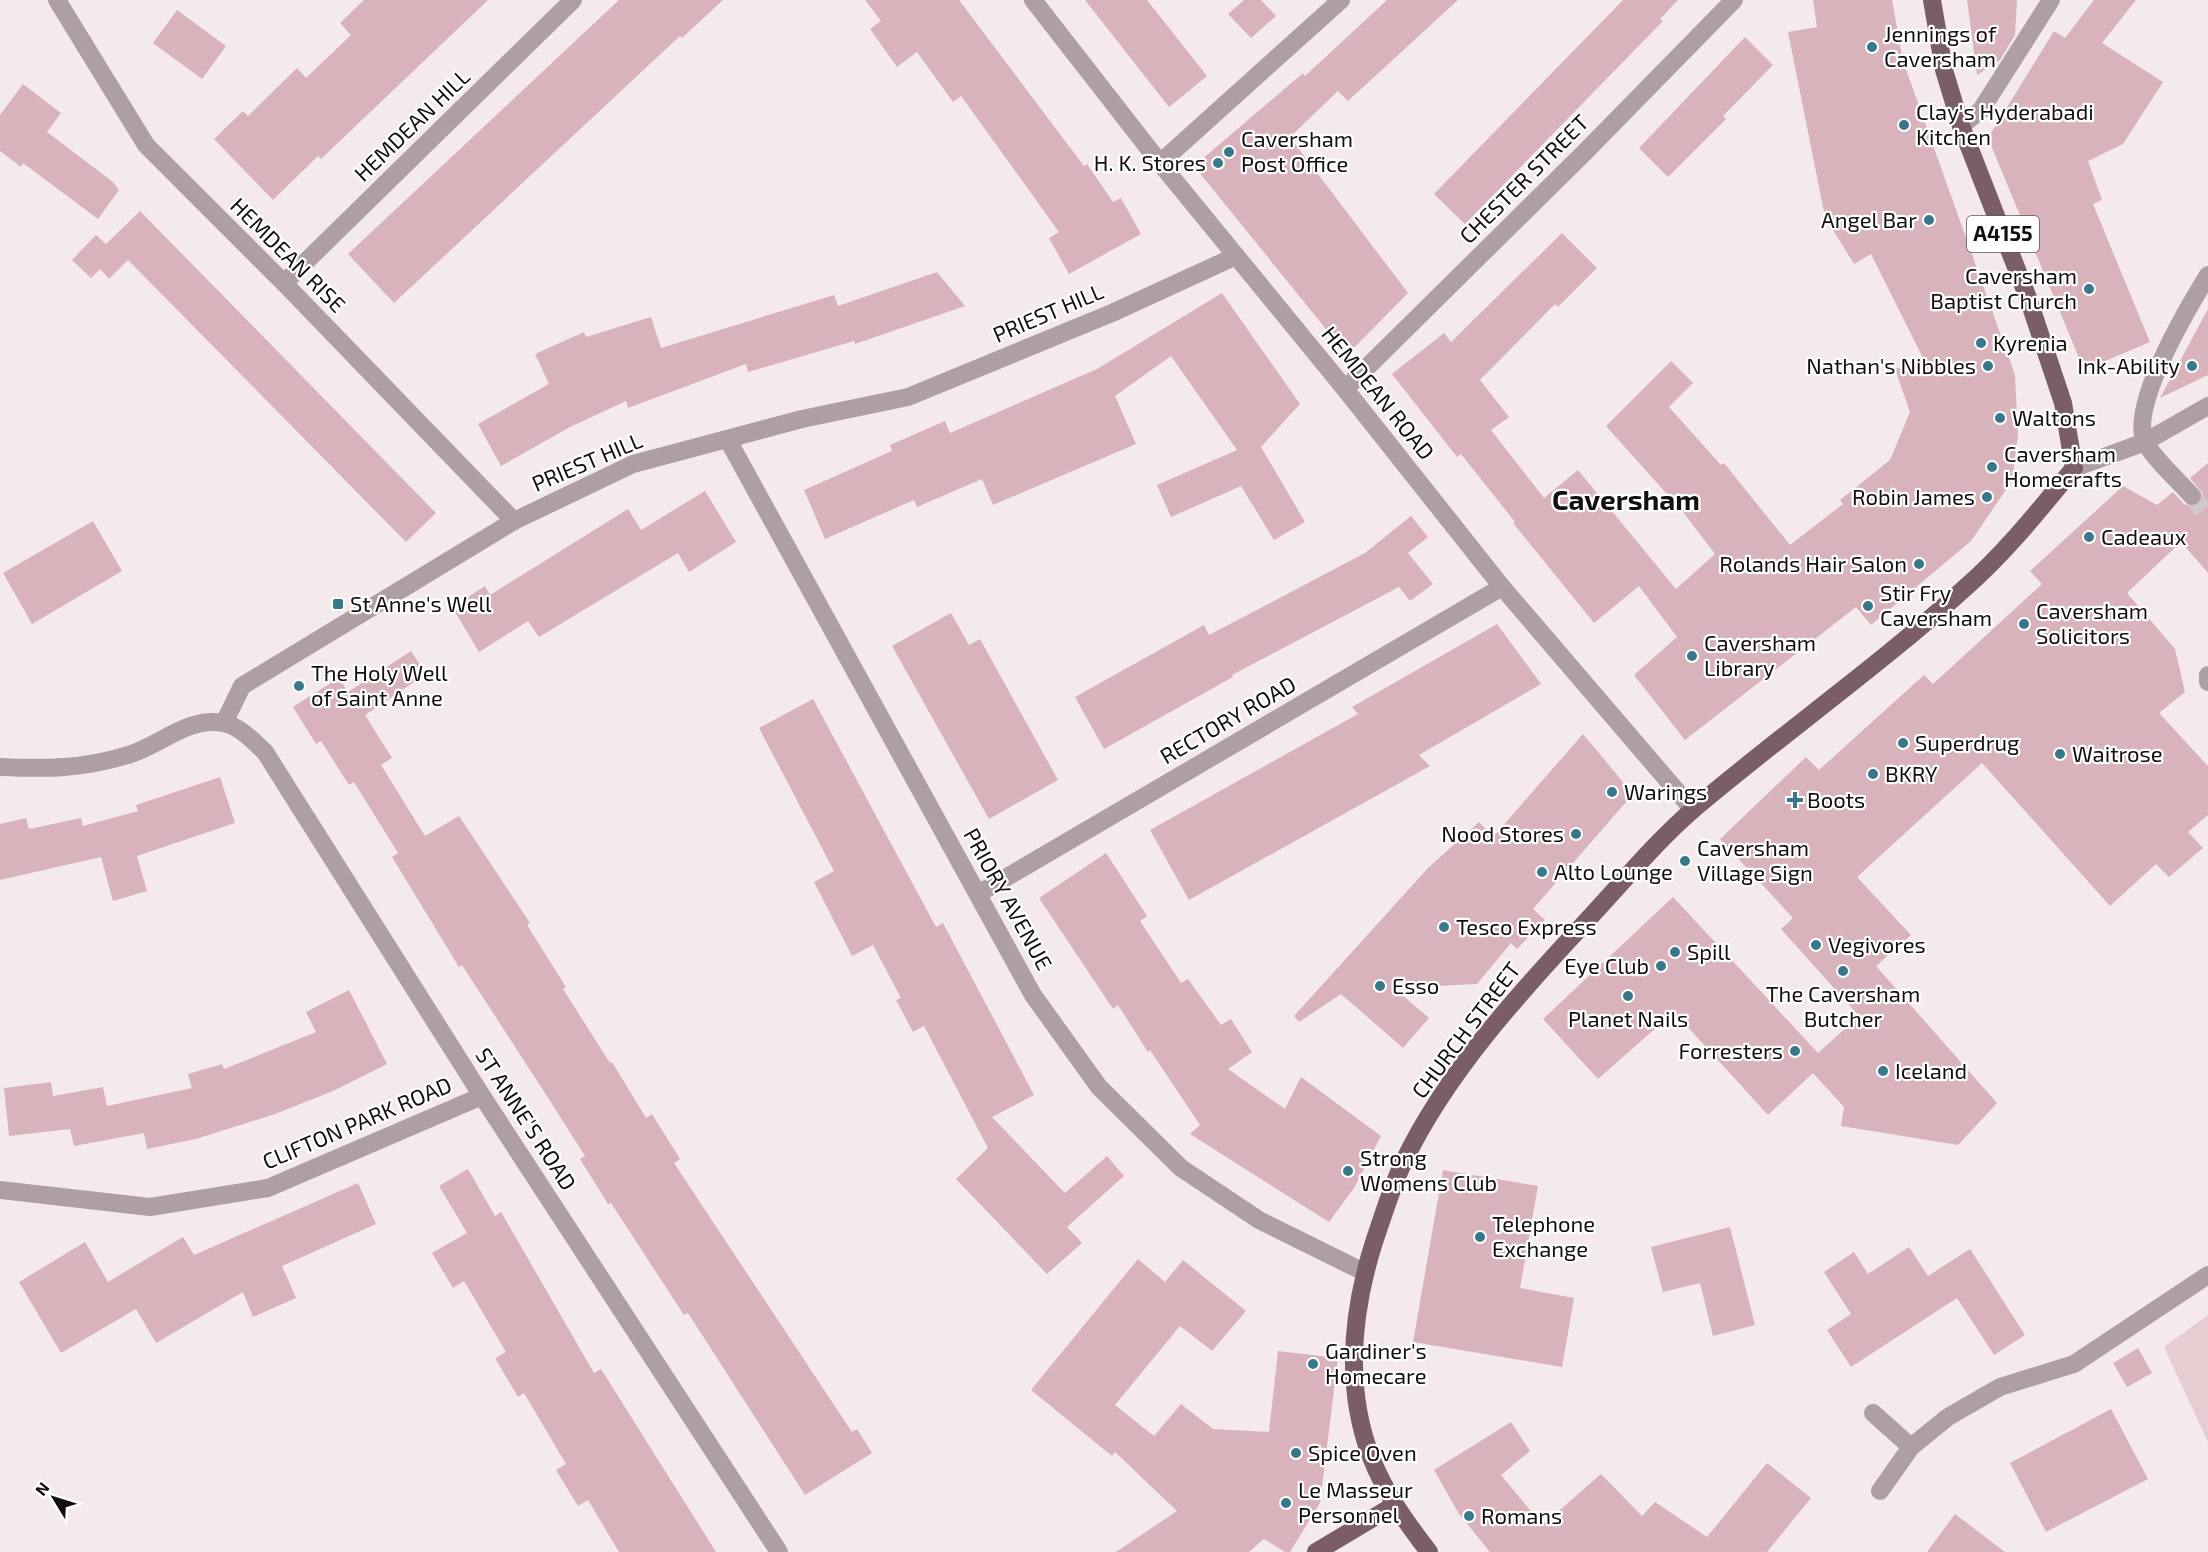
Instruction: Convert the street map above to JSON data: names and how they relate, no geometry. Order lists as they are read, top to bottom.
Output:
{
  "streets": {
    "main road": ["A4155", "CHURCH STREET"],
    "street": [
      "HEMDEAN HILL",
      "CHESTER STREET",
      "HEMDEAN RISE",
      "PRIEST HILL",
      "HEMDEAN ROAD",
      "RECTORY ROAD",
      "PRIORY AVENUE",
      "ST ANNE'S ROAD",
      "CLIFTON PARK ROAD"
    ]
  },
  "crossings": [
    ["HEMDEAN HILL", "HEMDEAN RISE"],
    ["CHESTER STREET", "HEMDEAN ROAD"],
    ["A4155", "CHURCH STREET"],
    ["HEMDEAN RISE", "PRIEST HILL"],
    ["PRIEST HILL", "HEMDEAN ROAD"],
    ["PRIEST HILL", "PRIORY AVENUE"],
    ["PRIEST HILL", "ST ANNE'S ROAD"],
    ["HEMDEAN ROAD", "RECTORY ROAD"],
    ["HEMDEAN ROAD", "CHURCH STREET"],
    ["RECTORY ROAD", "PRIORY AVENUE"],
    ["PRIORY AVENUE", "CHURCH STREET"],
    ["ST ANNE'S ROAD", "CLIFTON PARK ROAD"]
  ],
  "districts": ["Caversham"],
  "places": {
    "other": [
      "Jennings of Caversham",
      "Clay's Hyderabadi Kitchen",
      "Caversham Post Office",
      "H. K. Stores",
      "Angel Bar",
      "Caversham Baptist Church",
      "Kyrenia",
      "Nathan's Nibbles",
      "Ink-Ability",
      "Waltons",
      "Caversham Homecrafts",
      "Robin James",
      "Cadeaux",
      "Rolands Hair Salon",
      "Stir Fry Caversham",
      "Caversham Solicitors",
      "Caversham Library",
      "The Holy Well of Saint Anne",
      "Superdrug",
      "Waitrose",
      "BKRY",
      "Warings",
      "Nood Stores",
      "Caversham Village Sign",
      "Alto Lounge",
      "Tesco Express",
      "Vegivores",
      "Spill",
      "Eye Club",
      "The Caversham Butcher",
      "Esso",
      "Planet Nails",
      "Forresters",
      "Iceland",
      "Strong Womens Club",
      "Telephone Exchange",
      "Gardiner's Homecare",
      "Spice Oven",
      "Le Masseur Personnel",
      "Romans"
    ],
    "transit": ["St Anne's Well"],
    "health": ["Boots"]
  },
  "north": "top left"
}
